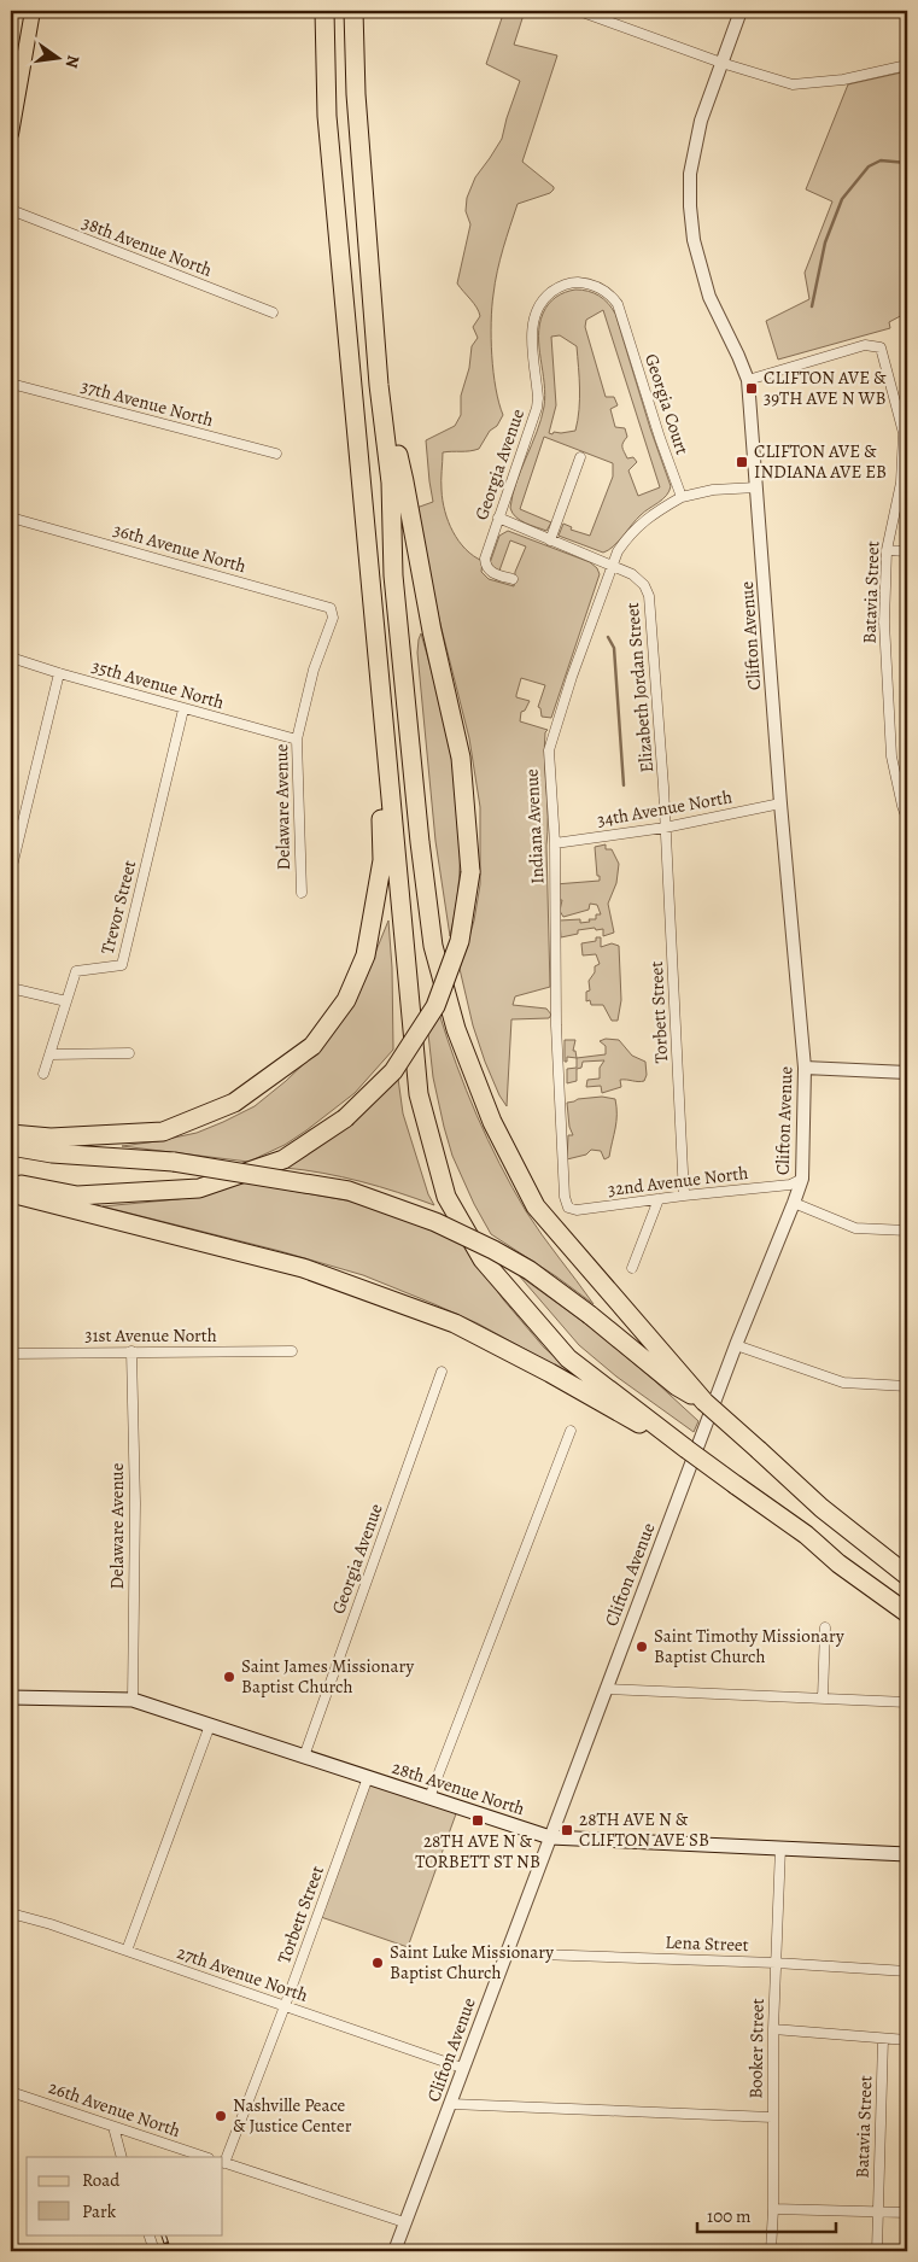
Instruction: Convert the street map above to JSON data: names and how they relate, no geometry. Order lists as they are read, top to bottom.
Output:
{
  "streets": {
    "main road": ["28th Avenue North"],
    "street": [
      "38th Avenue North",
      "37th Avenue North",
      "Georgia Court",
      "Georgia Avenue",
      "36th Avenue North",
      "Batavia Street",
      "Clifton Avenue",
      "35th Avenue North",
      "Elizabeth Jordan Street",
      "Delaware Avenue",
      "34th Avenue North",
      "Indiana Avenue",
      "Trevor Street",
      "Torbett Street",
      "32nd Avenue North",
      "31st Avenue North",
      "Lena Street",
      "27th Avenue North",
      "Booker Street",
      "26th Avenue North"
    ]
  },
  "crossings": [
    ["Georgia Court", "Georgia Avenue"],
    ["Georgia Court", "Indiana Avenue"],
    ["Georgia Avenue", "28th Avenue North"],
    ["36th Avenue North", "Delaware Avenue"],
    ["Batavia Street", "Clifton Avenue"],
    ["Clifton Avenue", "34th Avenue North"],
    ["Clifton Avenue", "32nd Avenue North"],
    ["Clifton Avenue", "28th Avenue North"],
    ["Clifton Avenue", "Lena Street"],
    ["Clifton Avenue", "27th Avenue North"],
    ["35th Avenue North", "Delaware Avenue"],
    ["35th Avenue North", "Trevor Street"],
    ["Elizabeth Jordan Street", "34th Avenue North"],
    ["Elizabeth Jordan Street", "Indiana Avenue"],
    ["Elizabeth Jordan Street", "Torbett Street"],
    ["Delaware Avenue", "31st Avenue North"],
    ["Delaware Avenue", "28th Avenue North"],
    ["34th Avenue North", "Indiana Avenue"],
    ["34th Avenue North", "Torbett Street"],
    ["Indiana Avenue", "32nd Avenue North"],
    ["Torbett Street", "32nd Avenue North"],
    ["Torbett Street", "28th Avenue North"],
    ["Torbett Street", "27th Avenue North"],
    ["28th Avenue North", "Booker Street"],
    ["Lena Street", "Booker Street"]
  ],
  "places": {
    "transit": [
      "CLIFTON AVE & 39TH AVE N WB",
      "CLIFTON AVE & INDIANA AVE EB",
      "28TH AVE N & TORBETT ST NB",
      "28TH AVE N & CLIFTON AVE SB"
    ],
    "other": [
      "Saint Timothy Missionary Baptist Church",
      "Saint James Missionary Baptist Church",
      "Saint Luke Missionary Baptist Church",
      "Nashville Peace & Justice Center"
    ]
  },
  "legend": ["Road", "Park"],
  "scale_bar": "100 m",
  "north": "right"
}
